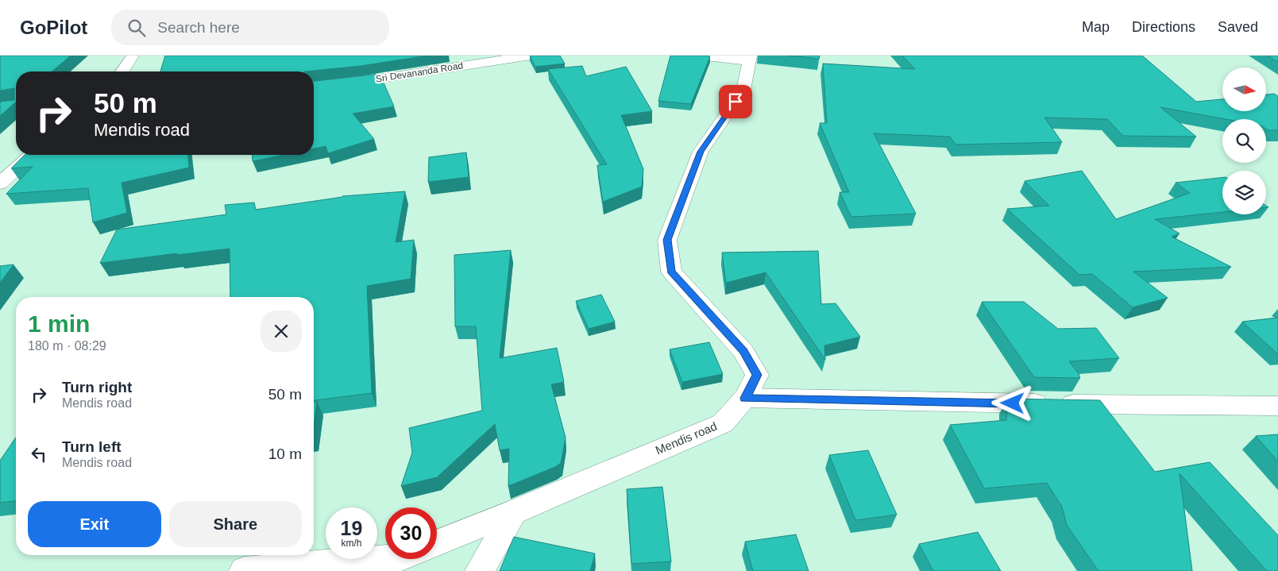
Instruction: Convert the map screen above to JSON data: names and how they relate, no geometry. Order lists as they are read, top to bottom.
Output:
{
  "streets": {
    "street": ["Sri Devananda Road", "Mendis road"]
  },
  "north": "right",
  "page": {
    "header": "GoPilot",
    "search": "Search here",
    "nav": ["Map", "Directions", "Saved"],
    "turn": ["50 m", "Mendis road"],
    "heading": ["1 min", "180 m · 08:29"],
    "list": [
      {
        "name": "Turn right",
        "note": "Mendis road",
        "value": "50 m"
      },
      {
        "name": "Turn left",
        "note": "Mendis road",
        "value": "10 m"
      }
    ],
    "buttons": ["Exit", "Share"],
    "speed": "19 km/h",
    "limit": "30"
  }
}
